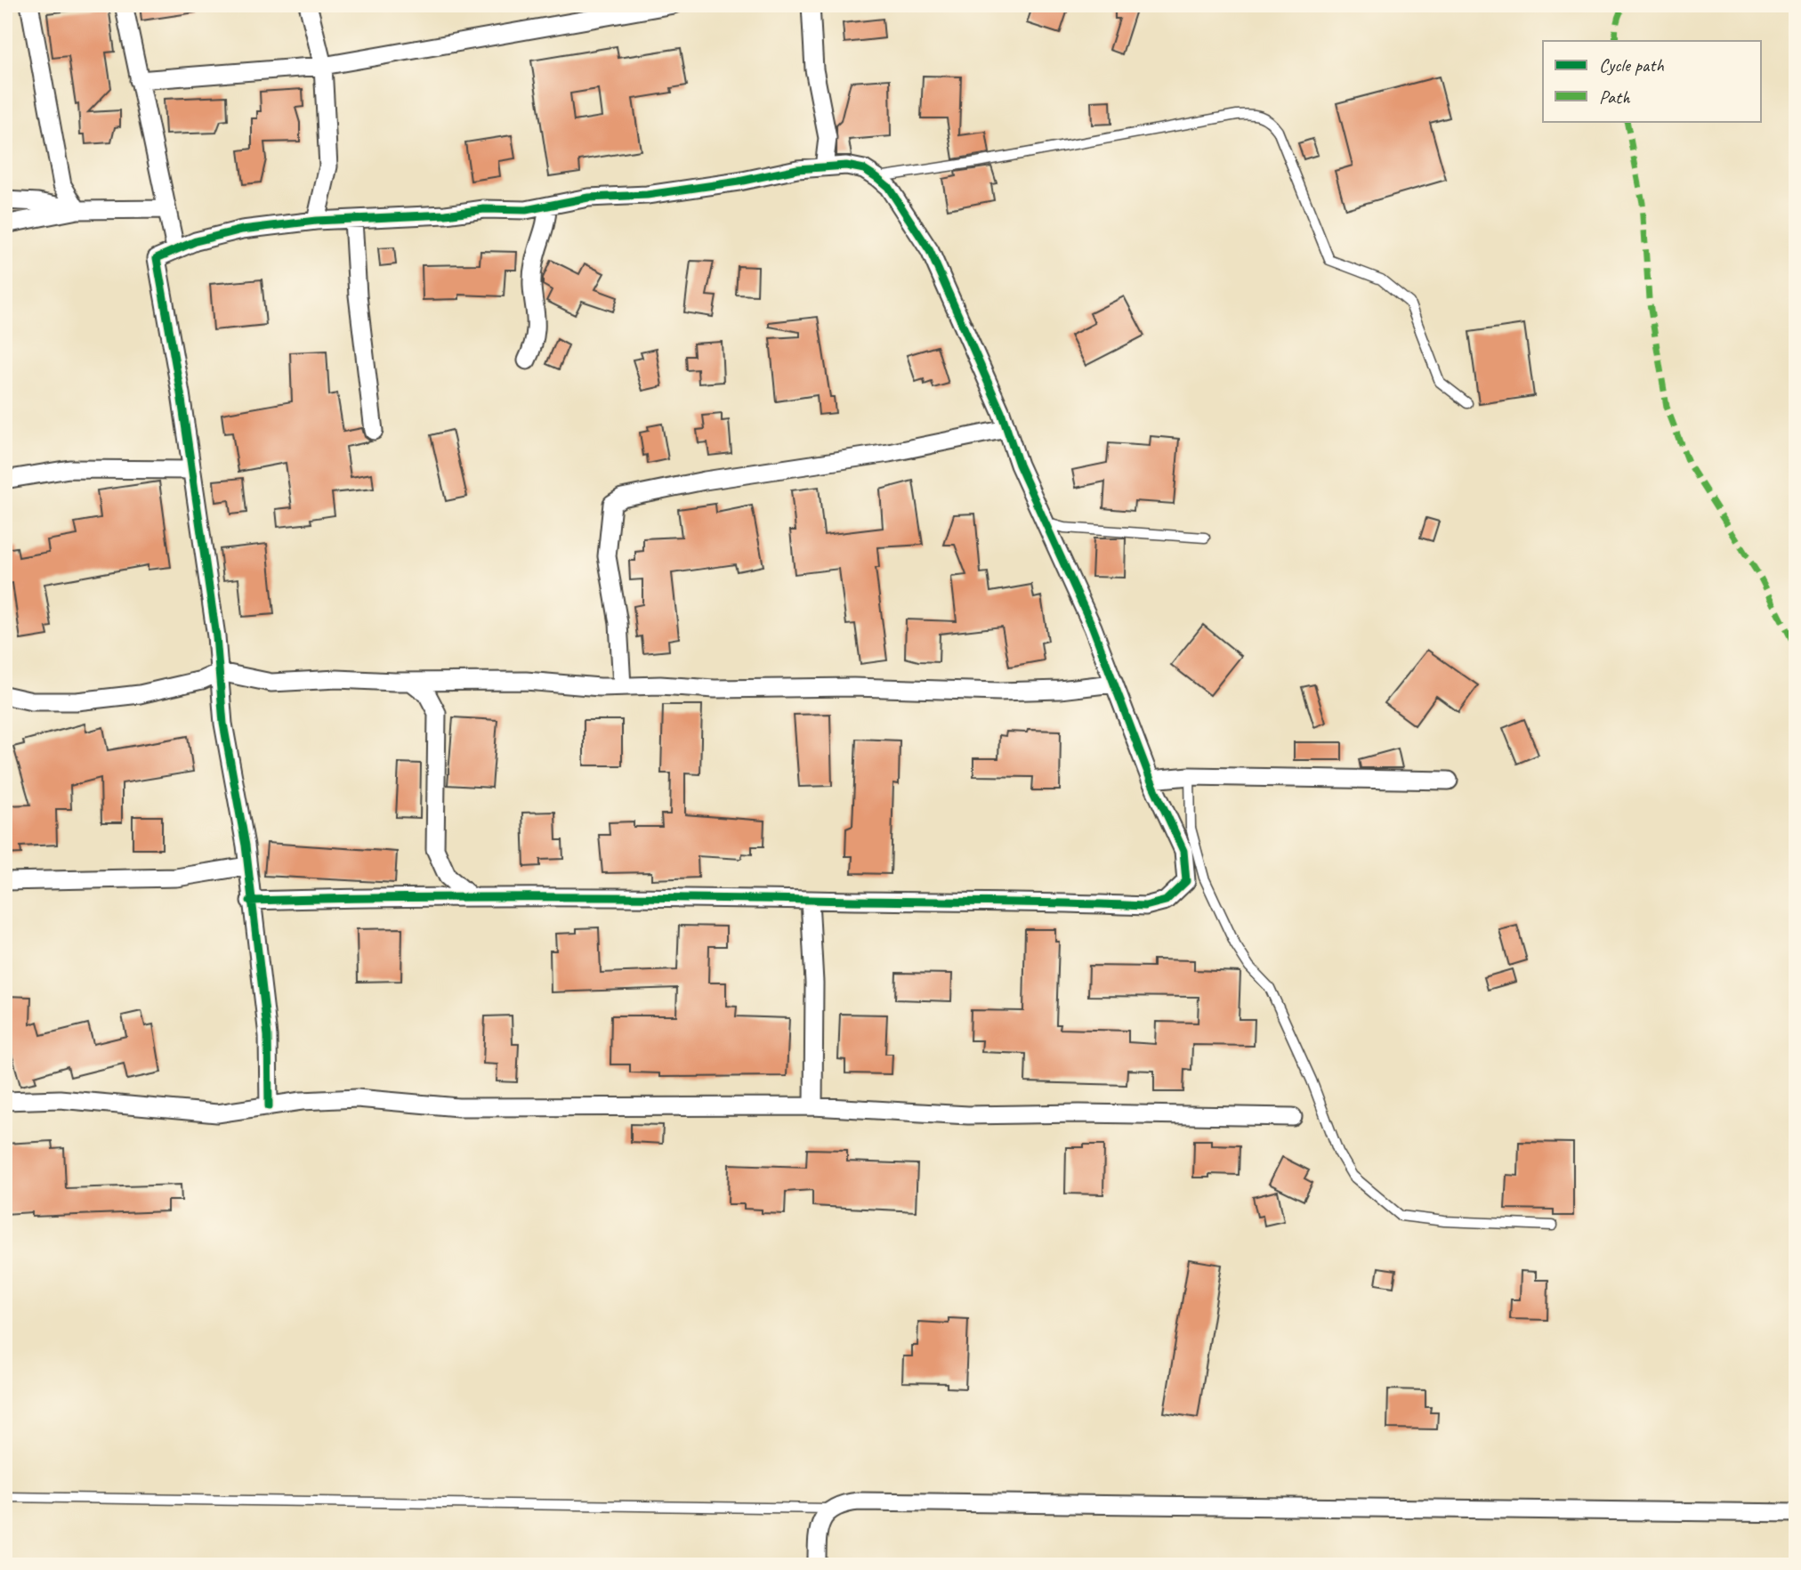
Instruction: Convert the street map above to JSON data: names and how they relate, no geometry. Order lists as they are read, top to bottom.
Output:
{
  "legend": ["Cycle path", "Path"]
}
